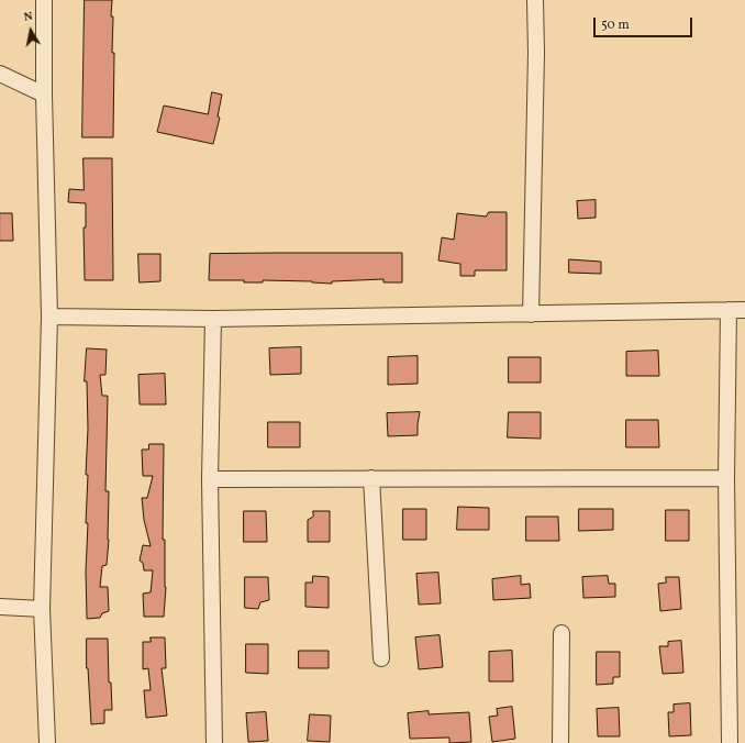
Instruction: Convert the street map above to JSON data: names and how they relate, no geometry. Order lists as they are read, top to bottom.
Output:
{
  "scale_bar": "50 m",
  "north": "top"
}
